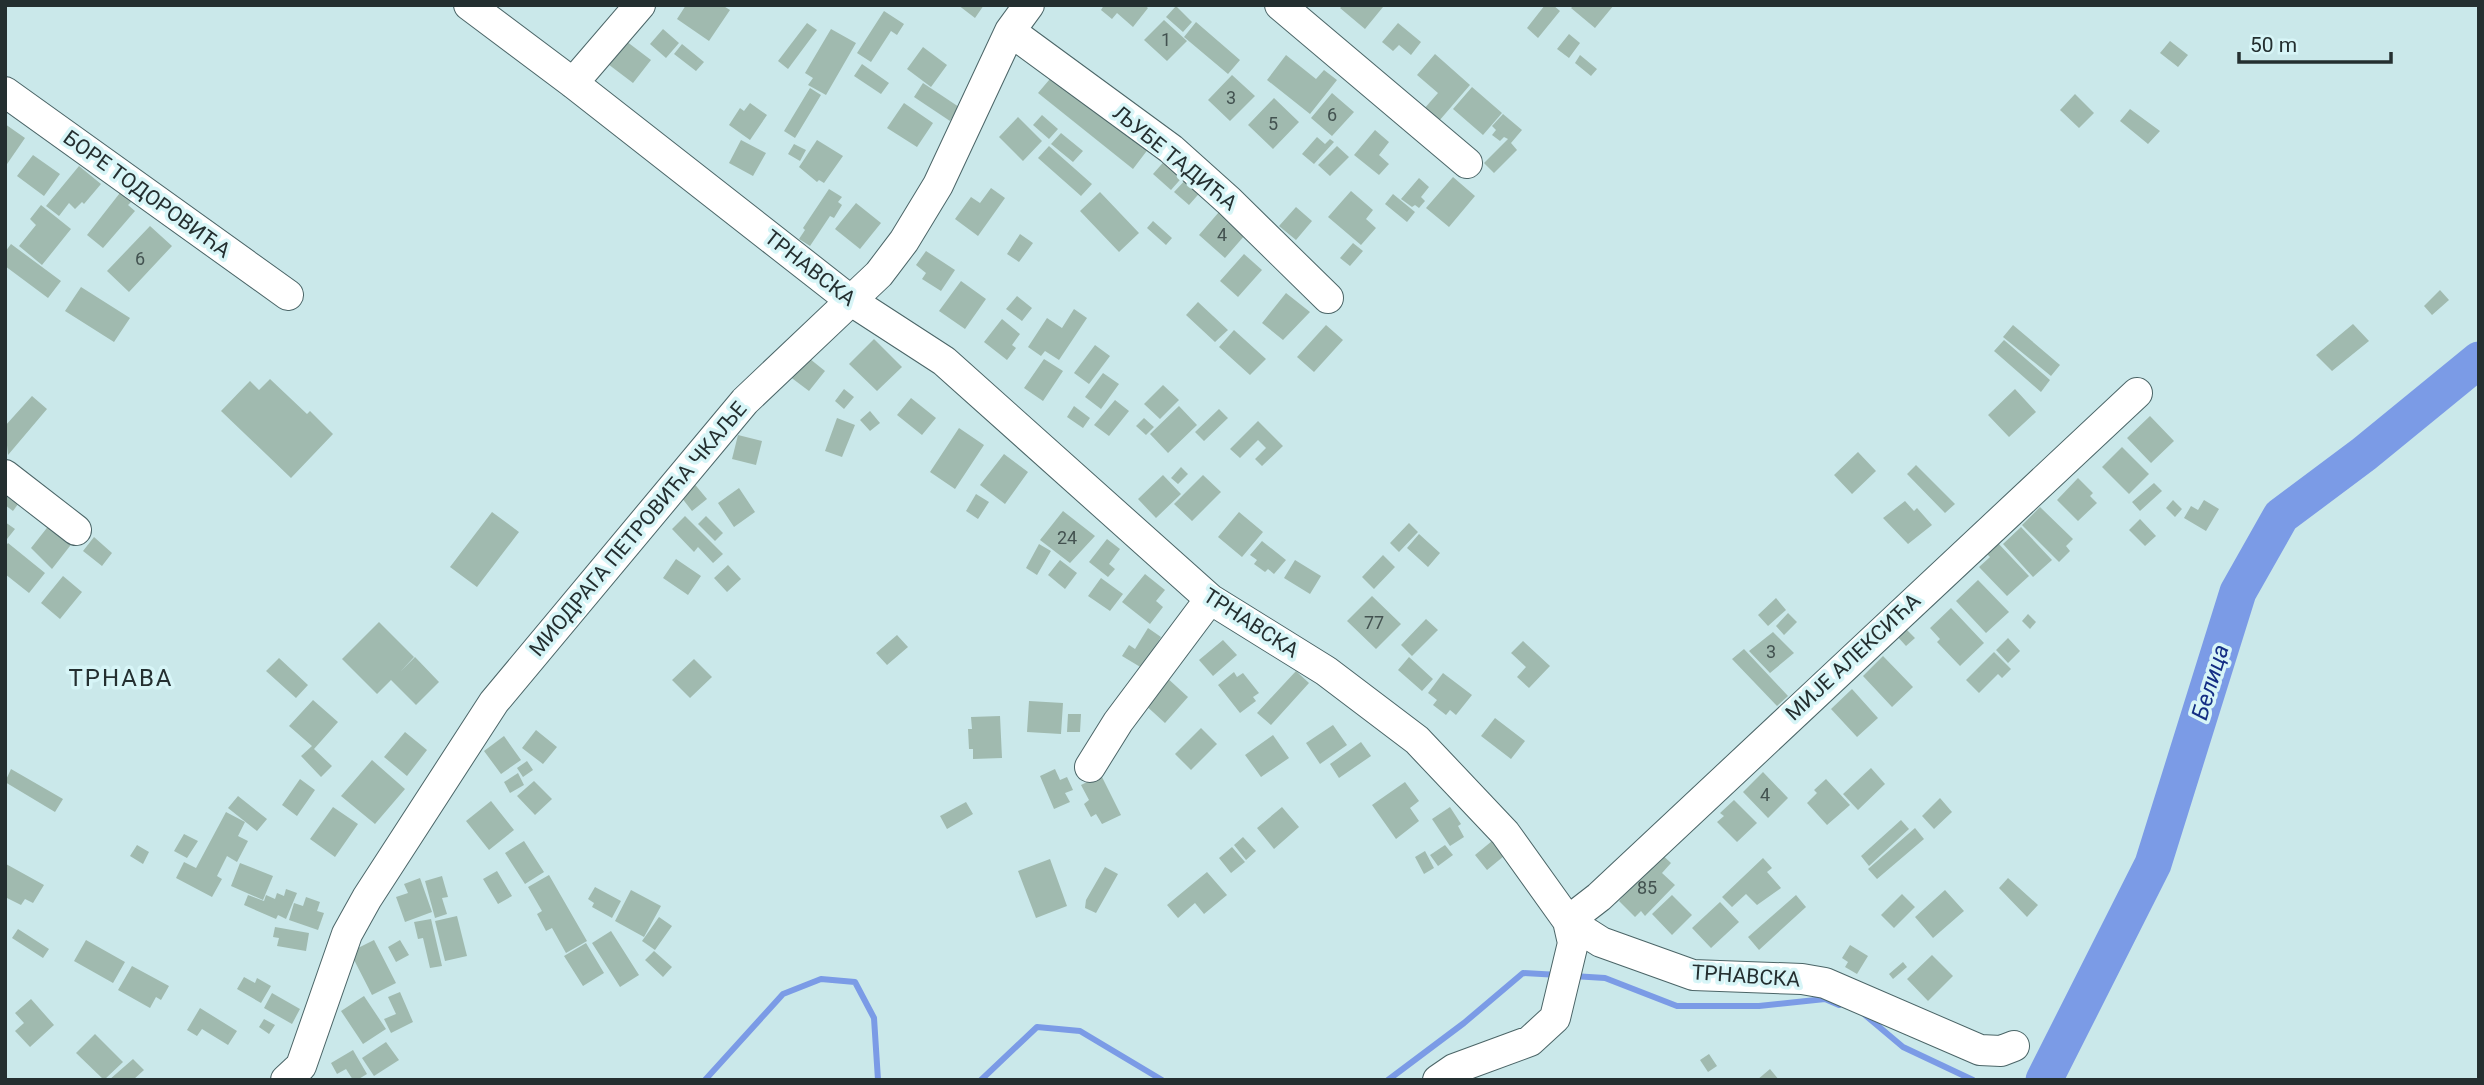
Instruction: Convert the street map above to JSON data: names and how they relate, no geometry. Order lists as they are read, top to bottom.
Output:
{
  "streets": {
    "street": [
      "ЉУБЕ ТАДИЋА",
      "БОРЕ ТОДОРОВИЋА",
      "ТРНАВСКА",
      "МИОДРАГА ПЕТРОВИЋА ЧКАЉЕ",
      "МИЈЕ АЛЕКСИЋА"
    ]
  },
  "crossings": [
    ["ЉУБЕ ТАДИЋА", "МИОДРАГА ПЕТРОВИЋА ЧКАЉЕ"],
    ["ТРНАВСКА", "МИОДРАГА ПЕТРОВИЋА ЧКАЉЕ"],
    ["ТРНАВСКА", "МИЈЕ АЛЕКСИЋА"]
  ],
  "districts": ["ТРНАВА"],
  "water": ["Белица"],
  "house_numbers": [
    "1",
    "3",
    "6",
    "5",
    "4",
    "6",
    "24",
    "77",
    "3",
    "4",
    "85"
  ],
  "scale_bar": "50 m"
}
